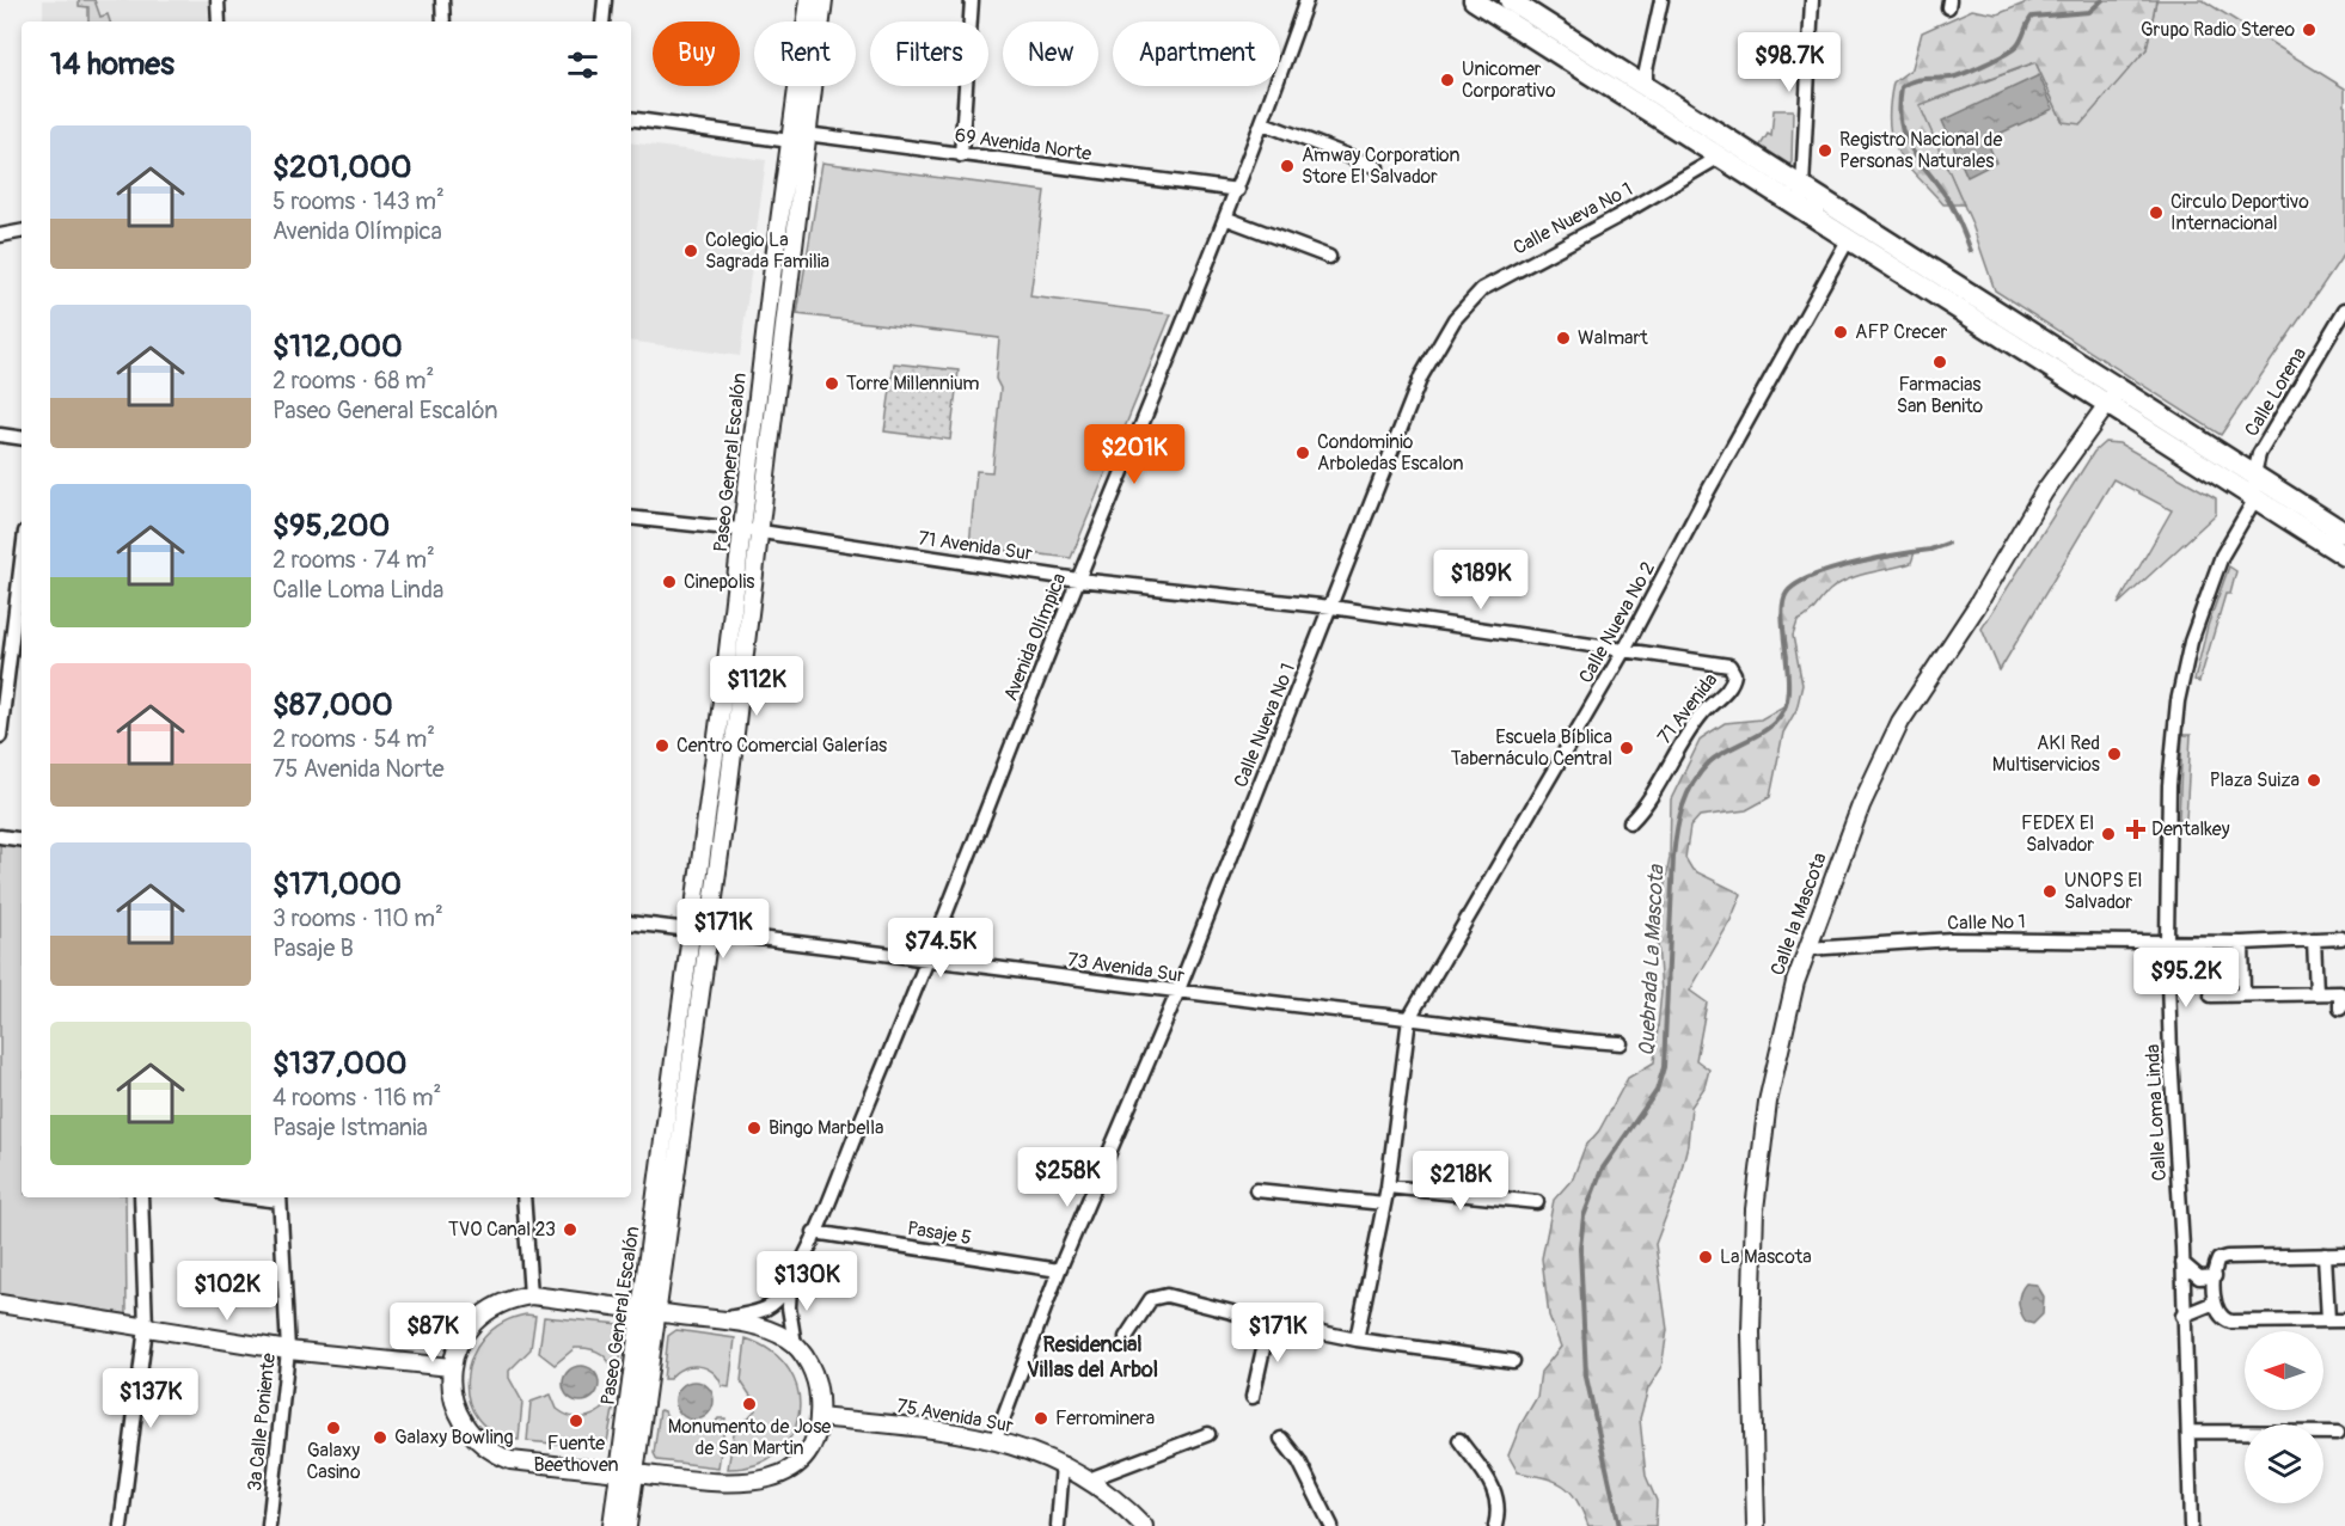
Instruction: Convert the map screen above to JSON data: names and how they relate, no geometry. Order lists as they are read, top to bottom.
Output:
{
  "streets": {
    "main road": ["Paseo General Escalón", "Calle la Mascota", "75 Avenida Sur"],
    "street": [
      "69 Avenida Norte",
      "Calle Nueva No 1",
      "Calle Lorena",
      "71 Avenida Sur",
      "Calle Nueva No 2",
      "Avenida Olímpica",
      "71 Avenida",
      "Calle No 1",
      "73 Avenida Sur",
      "Calle Loma Linda",
      "Pasaje 5",
      "3a Calle Poniente"
    ]
  },
  "crossings": [
    ["69 Avenida Norte", "Paseo General Escalón"],
    ["69 Avenida Norte", "Avenida Olímpica"],
    ["Calle Nueva No 1", "71 Avenida Sur"],
    ["Calle Nueva No 1", "71 Avenida"],
    ["Calle Nueva No 1", "73 Avenida Sur"],
    ["Calle Nueva No 1", "Pasaje 5"],
    ["Calle Nueva No 1", "75 Avenida Sur"],
    ["Calle Lorena", "Calle Loma Linda"],
    ["Paseo General Escalón", "71 Avenida Sur"],
    ["Paseo General Escalón", "Avenida Olímpica"],
    ["Paseo General Escalón", "73 Avenida Sur"],
    ["Paseo General Escalón", "75 Avenida Sur"],
    ["71 Avenida Sur", "Avenida Olímpica"],
    ["71 Avenida Sur", "71 Avenida"],
    ["Calle Nueva No 2", "71 Avenida"],
    ["Calle Nueva No 2", "73 Avenida Sur"],
    ["Avenida Olímpica", "73 Avenida Sur"],
    ["Avenida Olímpica", "Pasaje 5"],
    ["Avenida Olímpica", "75 Avenida Sur"],
    ["Calle la Mascota", "Calle No 1"],
    ["Calle No 1", "Calle Loma Linda"]
  ],
  "districts": ["Residencial Villas del Arbol"],
  "water": ["Quebrada La Mascota"],
  "places": {
    "other": [
      "Grupo Radio Stereo",
      "Unicomer Corporativo",
      "Registro Nacional de Personas Naturales",
      "Amway Corporation Store El Salvador",
      "Circulo Deportivo Internacional",
      "Colegio La Sagrada Familia",
      "AFP Crecer",
      "Walmart",
      "Farmacias San Benito",
      "Torre Millennium",
      "Condominio Arboledas Escalon",
      "Cinepolis",
      "Centro Comercial Galerías",
      "Escuela Bíblica Tabernáculo Central",
      "AKI Red Multiservicios",
      "Plaza Suiza",
      "FEDEX El Salvador",
      "UNOPS El Salvador",
      "Bingo Marbella",
      "TVO Canal 23",
      "La Mascota",
      "Monumento de Jose de San Martin",
      "Ferrominera",
      "Fuente Beethoven",
      "Galaxy Casino",
      "Galaxy Bowling"
    ],
    "health": ["Dentalkey"]
  },
  "north": "left",
  "page": {
    "chip": [
      "Buy",
      "Rent",
      "Filters",
      "New",
      "Apartment"
    ],
    "heading": "14 homes",
    "price": [
      "$98.7K",
      "$201K",
      "$189K",
      "$112K",
      "$171K",
      "$74.5K",
      "$95.2K",
      "$258K",
      "$218K",
      "$130K",
      "$102K",
      "$87K",
      "$171K",
      "$137K"
    ],
    "list": [
      {
        "name": "$201,000",
        "note": "5 rooms · 143 m² · Avenida Olímpica"
      },
      {
        "name": "$112,000",
        "note": "2 rooms · 68 m² · Paseo General Escalón"
      },
      {
        "name": "$95,200",
        "note": "2 rooms · 74 m² · Calle Loma Linda"
      },
      {
        "name": "$87,000",
        "note": "2 rooms · 54 m² · 75 Avenida Norte"
      },
      {
        "name": "$171,000",
        "note": "3 rooms · 110 m² · Pasaje B"
      },
      {
        "name": "$137,000",
        "note": "4 rooms · 116 m² · Pasaje Istmania"
      }
    ]
  }
}
